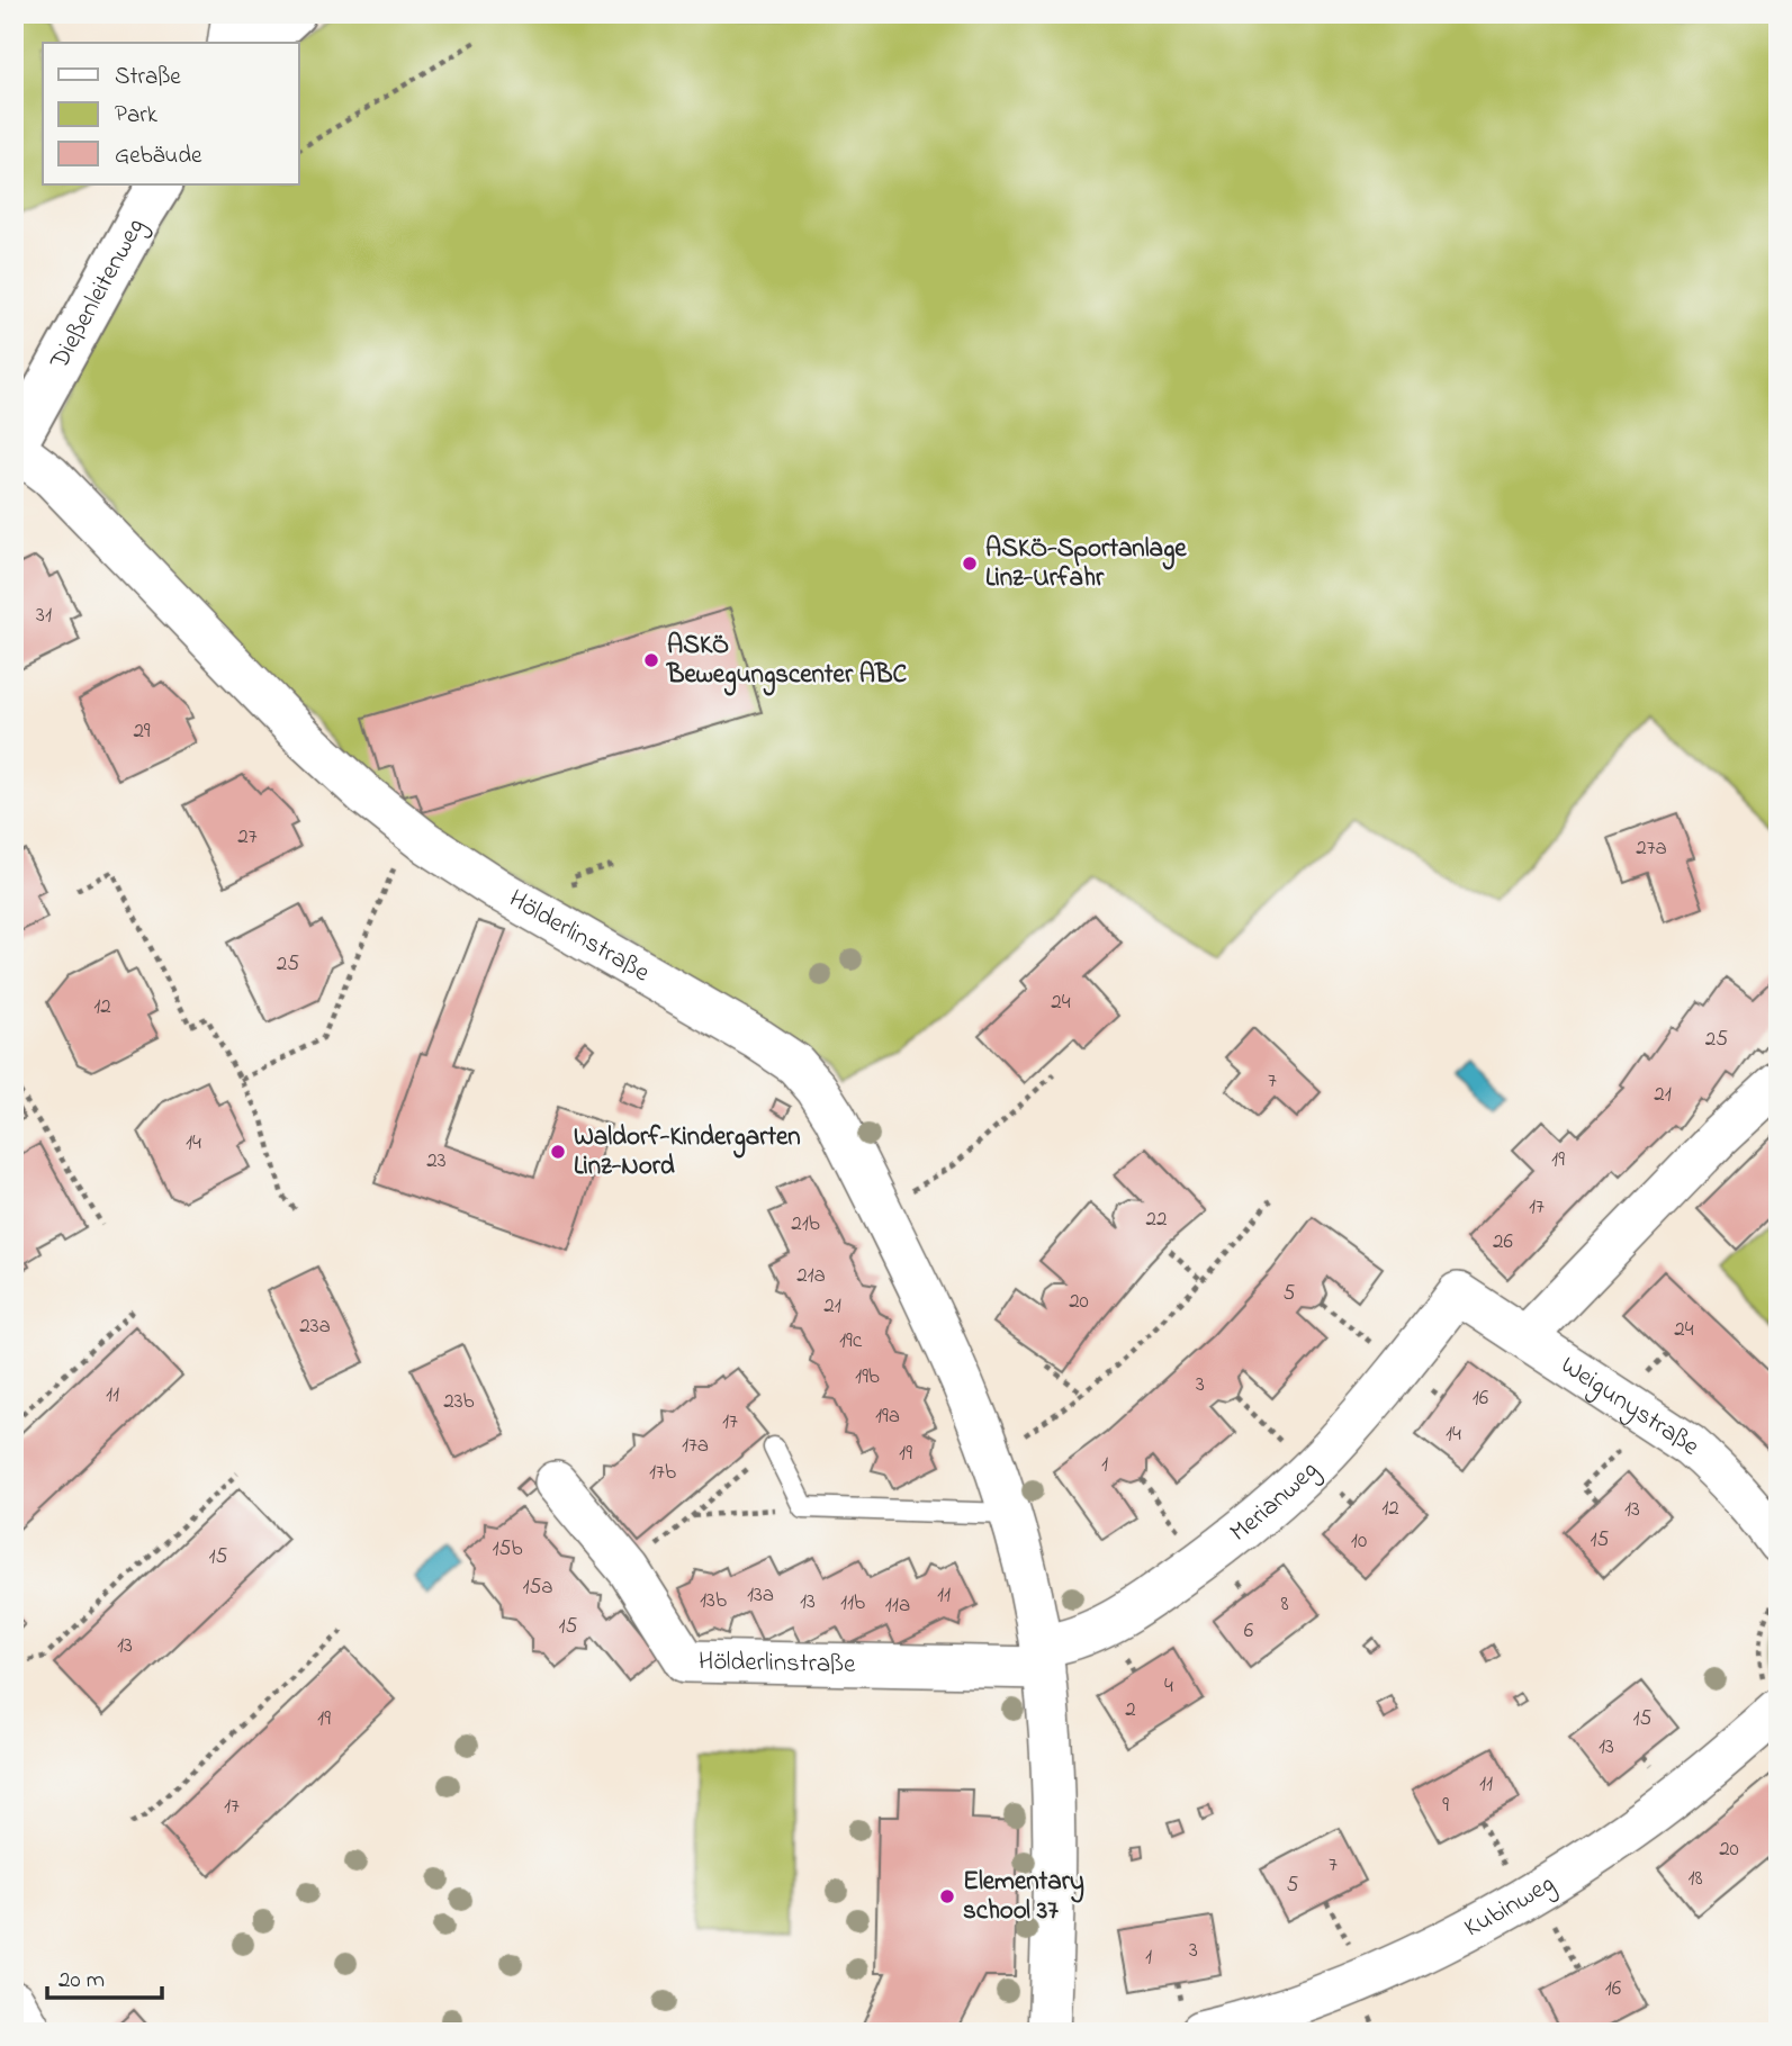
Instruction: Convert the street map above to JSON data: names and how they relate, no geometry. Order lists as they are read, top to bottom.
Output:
{
  "streets": {
    "street": [
      "Dießenleitenweg",
      "Hölderlinstraße",
      "Weigunystraße",
      "Merianweg",
      "Kubinweg"
    ]
  },
  "crossings": [
    ["Dießenleitenweg", "Hölderlinstraße"],
    ["Hölderlinstraße", "Merianweg"],
    ["Weigunystraße", "Merianweg"]
  ],
  "places": [
    "ASKÖ-Sportanlage Linz-Urfahr",
    "ASKÖ Bewegungscenter ABC",
    "Waldorf-Kindergarten Linz-Nord",
    "Elementary school 37"
  ],
  "house_numbers": [
    "31",
    "29",
    "27",
    "27a",
    "25",
    "24",
    "12",
    "25",
    "7",
    "21",
    "14",
    "19",
    "23",
    "17",
    "22",
    "21b",
    "26",
    "21a",
    "5",
    "20",
    "21",
    "23a",
    "24",
    "19c",
    "19b",
    "3",
    "11",
    "16",
    "23b",
    "19a",
    "17",
    "14",
    "17a",
    "19",
    "1",
    "17b",
    "12",
    "13",
    "15",
    "10",
    "15b",
    "15",
    "15a",
    "13a",
    "11",
    "13b",
    "13",
    "11b",
    "8",
    "11a",
    "15",
    "6",
    "13",
    "4",
    "2",
    "19",
    "15",
    "13",
    "11",
    "9",
    "17",
    "20",
    "7",
    "18",
    "5",
    "3",
    "1",
    "16"
  ],
  "legend": ["Straße", "Park", "Gebäude"],
  "scale_bar": "20 m"
}
